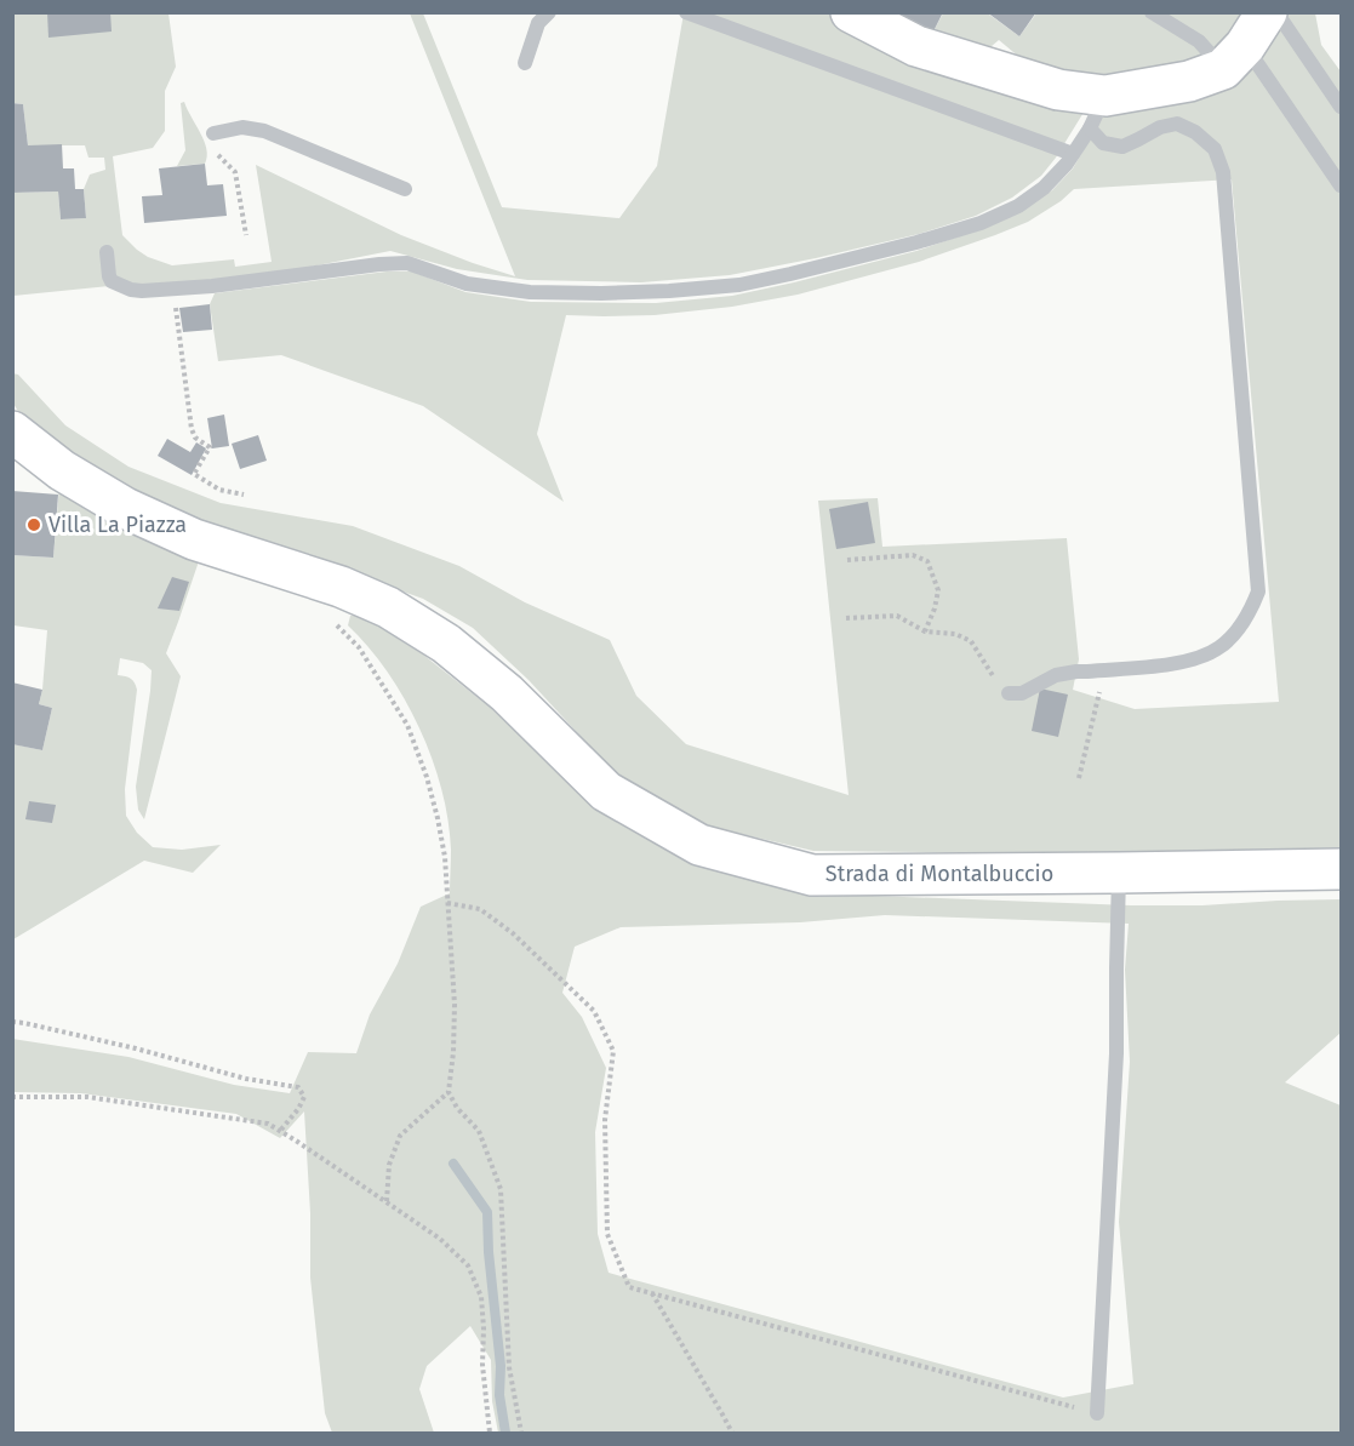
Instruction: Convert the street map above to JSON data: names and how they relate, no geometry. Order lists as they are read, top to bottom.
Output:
{
  "streets": {
    "street": ["Strada di Montalbuccio"]
  },
  "places": ["Villa La Piazza"]
}
